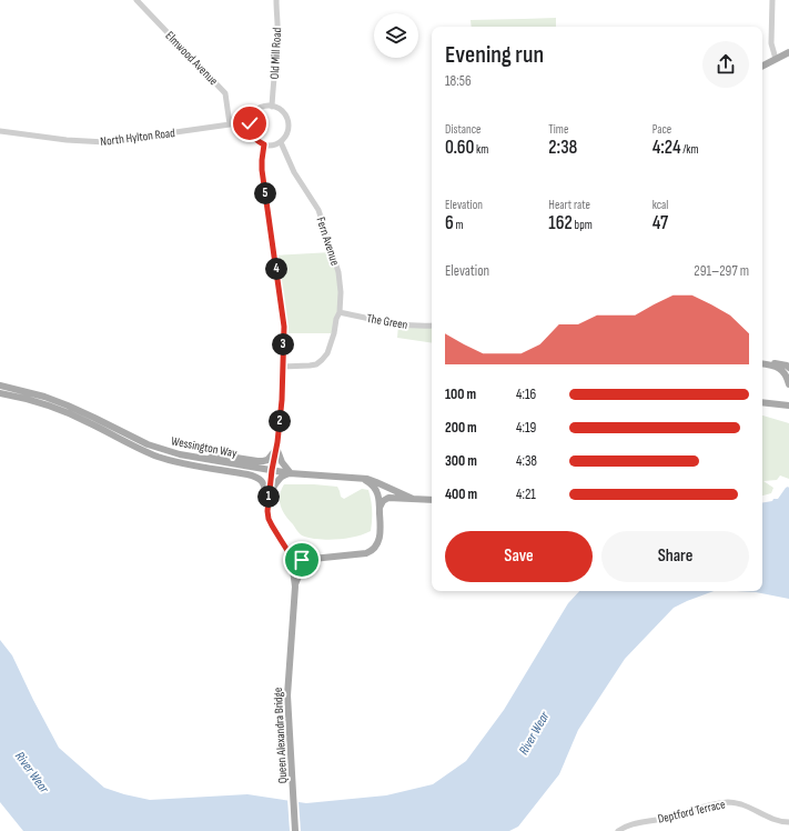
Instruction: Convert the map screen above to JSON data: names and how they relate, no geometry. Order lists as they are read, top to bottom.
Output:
{
  "streets": {
    "main road": ["Wessington Way", "Queen Alexandra Bridge"],
    "street": [
      "Old Mill Road",
      "Elmwood Avenue",
      "North Hylton Road",
      "Fern Avenue",
      "The Green",
      "Deptford Terrace"
    ]
  },
  "crossings": [
    ["Old Mill Road", "North Hylton Road"],
    ["Old Mill Road", "Fern Avenue"],
    ["Elmwood Avenue", "North Hylton Road"],
    ["North Hylton Road", "Fern Avenue"],
    ["Fern Avenue", "The Green"]
  ],
  "water": ["River Wear"],
  "page": {
    "heading": ["Evening run", "18:56"],
    "stats": [
      ["Distance", "0.60 km"],
      ["Time", "2:38"],
      ["Pace", "4:24 /km"],
      ["Elevation", "6 m"],
      ["Heart rate", "162 bpm"],
      ["kcal", "47"]
    ],
    "pins": [
      "5",
      "4",
      "3",
      "2",
      "1"
    ],
    "chart": ["Elevation", "291–297 m"],
    "list": [
      {
        "name": "100 m",
        "note": "4:16"
      },
      {
        "name": "200 m",
        "note": "4:19"
      },
      {
        "name": "300 m",
        "note": "4:38"
      },
      {
        "name": "400 m",
        "note": "4:21"
      }
    ],
    "buttons": ["Save", "Share"]
  }
}
